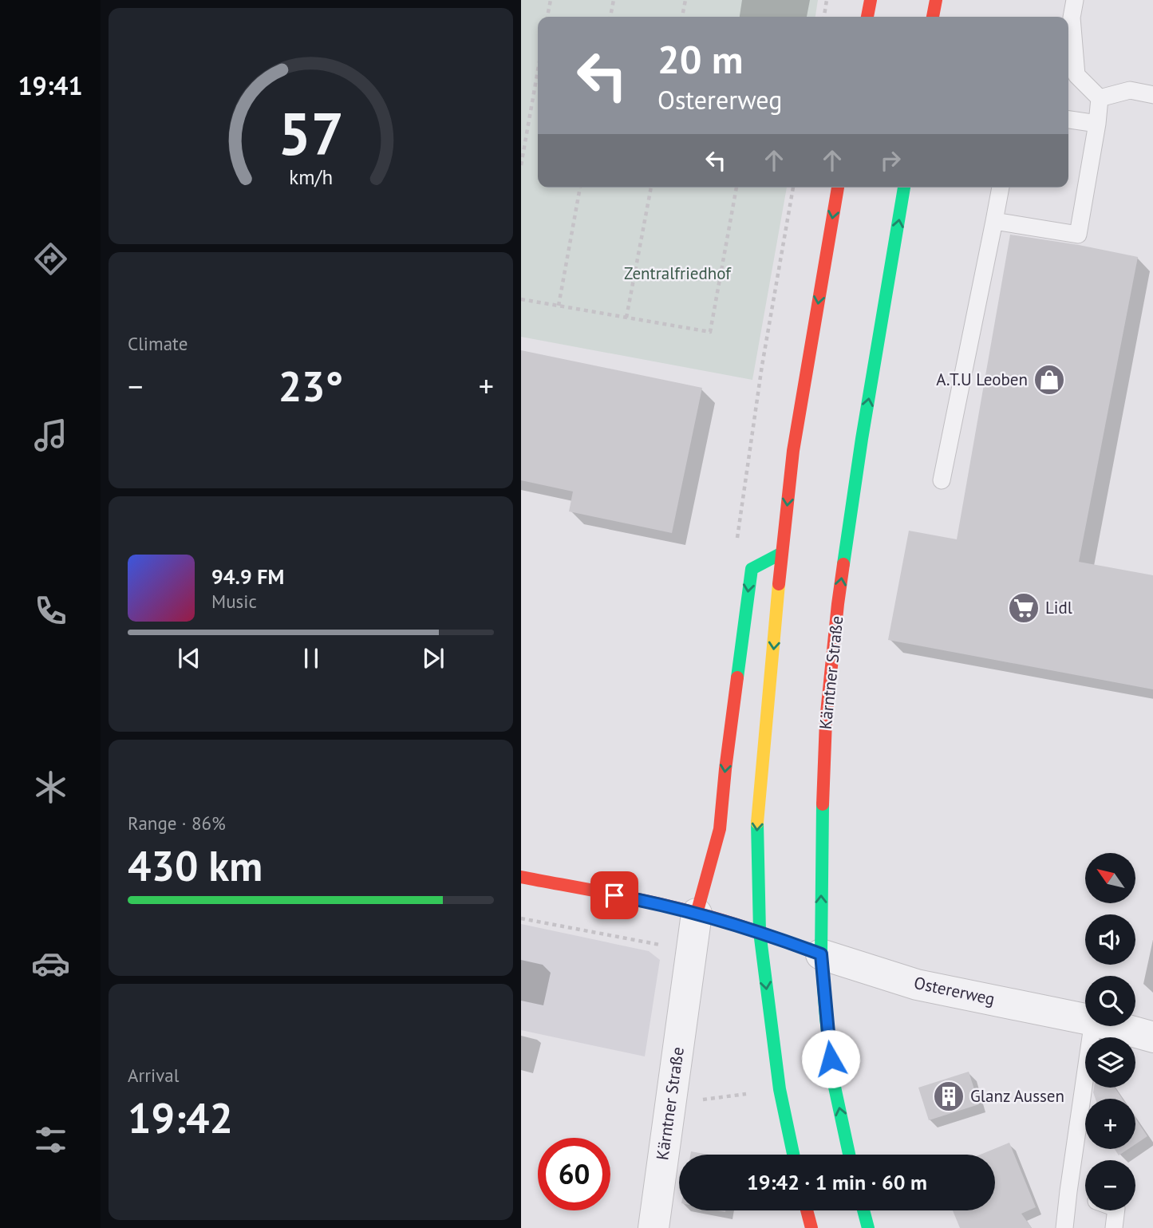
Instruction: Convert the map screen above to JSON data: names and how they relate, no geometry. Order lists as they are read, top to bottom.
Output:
{
  "streets": {
    "main road": ["Kärntner Straße", "Ostererweg"]
  },
  "crossings": [
    ["Kärntner Straße", "Ostererweg"]
  ],
  "parks": ["Zentralfriedhof"],
  "places": {
    "shop": ["A.T.U Leoben"],
    "supermarket": ["Lidl"],
    "building": ["Glanz Aussen"]
  },
  "north": "top left",
  "page": {
    "tabs": "19:41",
    "turn": ["20 m", "Ostererweg"],
    "tile": [
      "Climate",
      ["Range · 86%", "430 km"],
      ["Arrival", "19:42"]
    ],
    "heat": ["−", "23°", "+"],
    "song": ["94.9 FM", "Music"],
    "map_buttons": ["+", "−"],
    "limit": "60",
    "trip": "19:42 · 1 min · 60 m",
    "gauge": ["57", "km/h"]
  }
}
